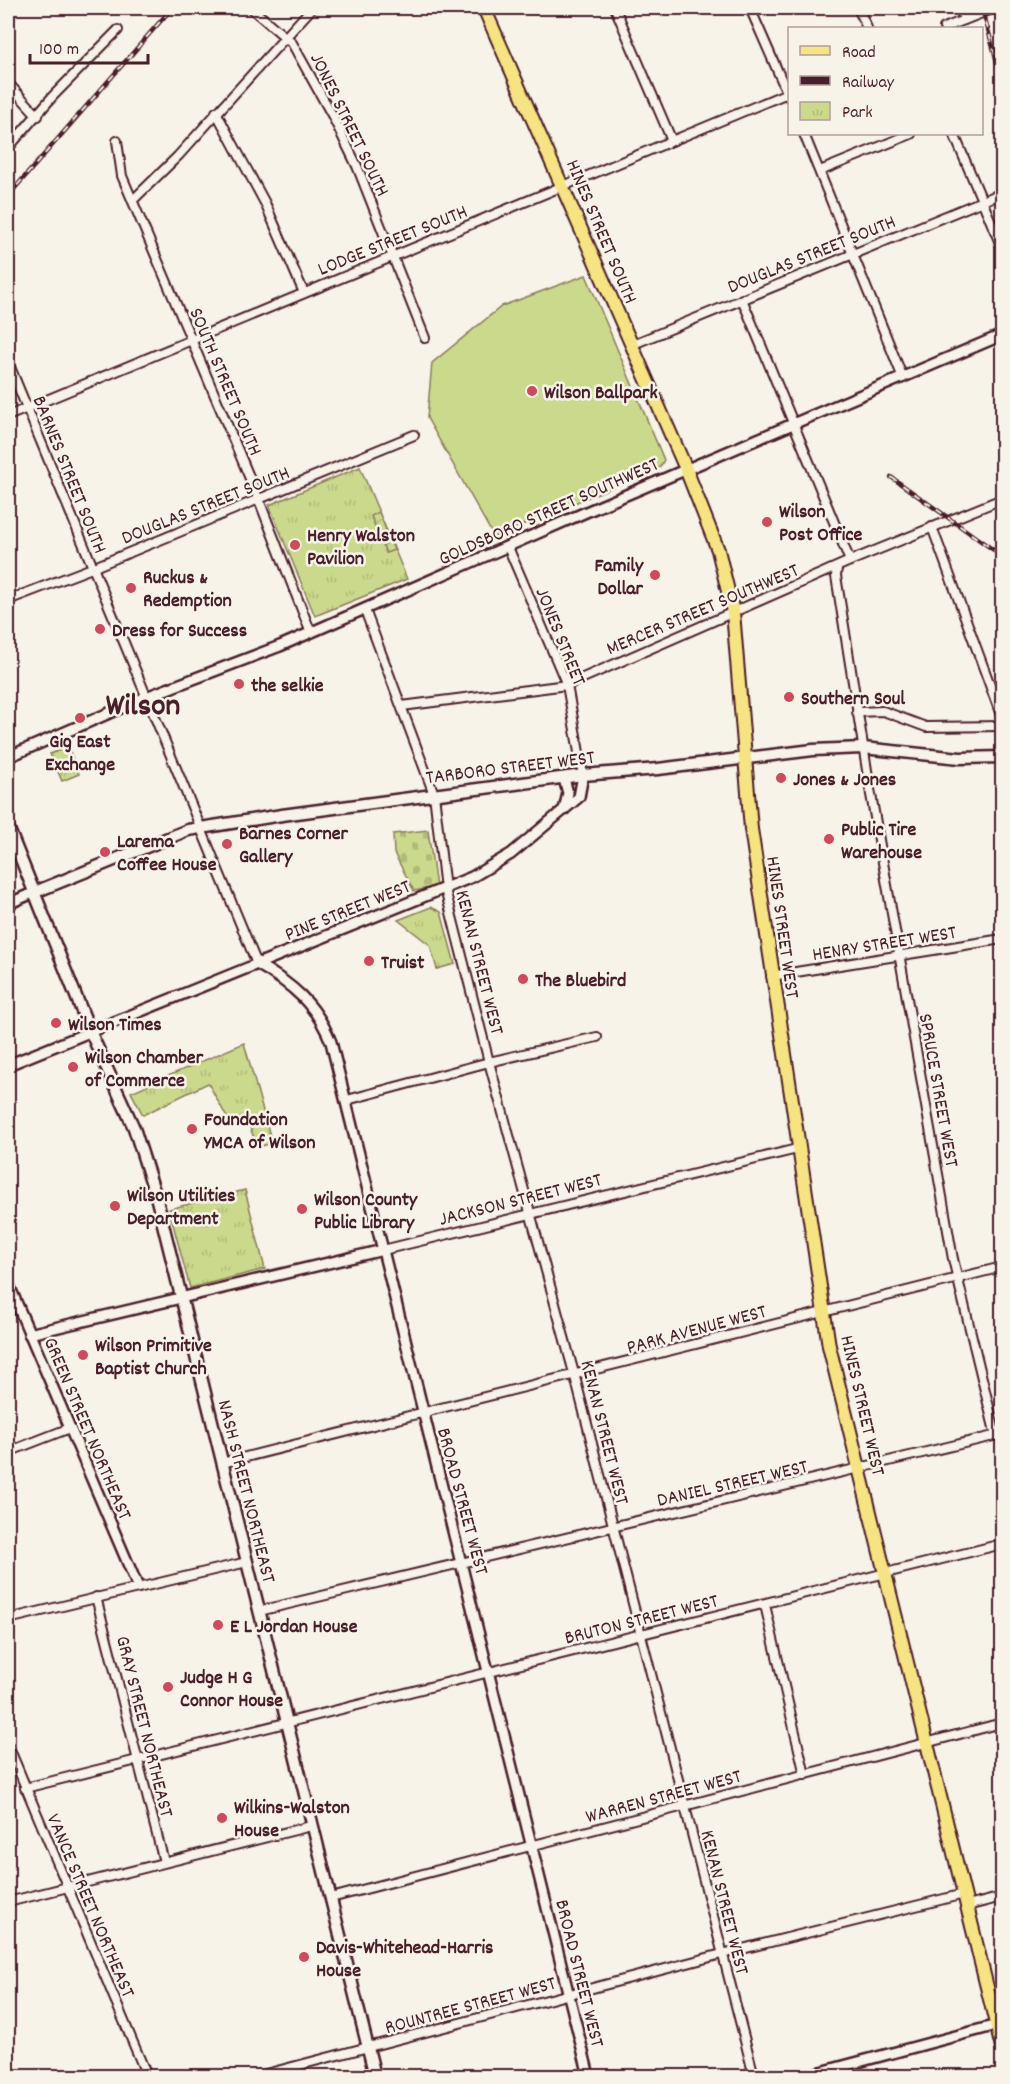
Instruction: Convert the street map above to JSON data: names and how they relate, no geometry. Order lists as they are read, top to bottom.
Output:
{
  "streets": {
    "main road": [
      "HINES STREET SOUTH",
      "TARBORO STREET WEST",
      "HINES STREET WEST",
      "NASH STREET NORTHEAST"
    ],
    "street": [
      "JONES STREET SOUTH",
      "LODGE STREET SOUTH",
      "DOUGLAS STREET SOUTH",
      "SOUTH STREET SOUTH",
      "BARNES STREET SOUTH",
      "GOLDSBORO STREET SOUTHWEST",
      "MERCER STREET SOUTHWEST",
      "JONES STREET",
      "PINE STREET WEST",
      "HENRY STREET WEST",
      "KENAN STREET WEST",
      "SPRUCE STREET WEST",
      "JACKSON STREET WEST",
      "PARK AVENUE WEST",
      "GREEN STREET NORTHEAST",
      "DANIEL STREET WEST",
      "BROAD STREET WEST",
      "BRUTON STREET WEST",
      "GRAY STREET NORTHEAST",
      "WARREN STREET WEST",
      "VANCE STREET NORTHEAST",
      "ROUNTREE STREET WEST"
    ]
  },
  "crossings": [
    ["JONES STREET SOUTH", "LODGE STREET SOUTH"],
    ["HINES STREET SOUTH", "LODGE STREET SOUTH"],
    ["HINES STREET SOUTH", "DOUGLAS STREET SOUTH"],
    ["HINES STREET SOUTH", "GOLDSBORO STREET SOUTHWEST"],
    ["HINES STREET SOUTH", "MERCER STREET SOUTHWEST"],
    ["HINES STREET SOUTH", "HINES STREET WEST"],
    ["LODGE STREET SOUTH", "SOUTH STREET SOUTH"],
    ["LODGE STREET SOUTH", "BARNES STREET SOUTH"],
    ["DOUGLAS STREET SOUTH", "SOUTH STREET SOUTH"],
    ["DOUGLAS STREET SOUTH", "BARNES STREET SOUTH"],
    ["SOUTH STREET SOUTH", "GOLDSBORO STREET SOUTHWEST"],
    ["BARNES STREET SOUTH", "GOLDSBORO STREET SOUTHWEST"],
    ["BARNES STREET SOUTH", "TARBORO STREET WEST"],
    ["BARNES STREET SOUTH", "PINE STREET WEST"],
    ["BARNES STREET SOUTH", "BROAD STREET WEST"],
    ["GOLDSBORO STREET SOUTHWEST", "JONES STREET"],
    ["GOLDSBORO STREET SOUTHWEST", "KENAN STREET WEST"],
    ["MERCER STREET SOUTHWEST", "JONES STREET"],
    ["MERCER STREET SOUTHWEST", "HINES STREET WEST"],
    ["MERCER STREET SOUTHWEST", "KENAN STREET WEST"],
    ["MERCER STREET SOUTHWEST", "SPRUCE STREET WEST"],
    ["JONES STREET", "TARBORO STREET WEST"],
    ["JONES STREET", "PINE STREET WEST"],
    ["TARBORO STREET WEST", "PINE STREET WEST"],
    ["TARBORO STREET WEST", "HINES STREET WEST"],
    ["TARBORO STREET WEST", "KENAN STREET WEST"],
    ["TARBORO STREET WEST", "SPRUCE STREET WEST"],
    ["TARBORO STREET WEST", "NASH STREET NORTHEAST"],
    ["PINE STREET WEST", "KENAN STREET WEST"],
    ["PINE STREET WEST", "NASH STREET NORTHEAST"],
    ["PINE STREET WEST", "BROAD STREET WEST"],
    ["HINES STREET WEST", "HENRY STREET WEST"],
    ["HINES STREET WEST", "JACKSON STREET WEST"],
    ["HINES STREET WEST", "PARK AVENUE WEST"],
    ["HINES STREET WEST", "DANIEL STREET WEST"],
    ["HINES STREET WEST", "BRUTON STREET WEST"],
    ["HINES STREET WEST", "WARREN STREET WEST"],
    ["HINES STREET WEST", "ROUNTREE STREET WEST"],
    ["HENRY STREET WEST", "SPRUCE STREET WEST"],
    ["KENAN STREET WEST", "JACKSON STREET WEST"],
    ["KENAN STREET WEST", "PARK AVENUE WEST"],
    ["KENAN STREET WEST", "DANIEL STREET WEST"],
    ["KENAN STREET WEST", "BRUTON STREET WEST"],
    ["KENAN STREET WEST", "WARREN STREET WEST"],
    ["KENAN STREET WEST", "ROUNTREE STREET WEST"],
    ["SPRUCE STREET WEST", "PARK AVENUE WEST"],
    ["SPRUCE STREET WEST", "DANIEL STREET WEST"],
    ["JACKSON STREET WEST", "GREEN STREET NORTHEAST"],
    ["JACKSON STREET WEST", "NASH STREET NORTHEAST"],
    ["JACKSON STREET WEST", "BROAD STREET WEST"],
    ["PARK AVENUE WEST", "NASH STREET NORTHEAST"],
    ["PARK AVENUE WEST", "BROAD STREET WEST"],
    ["DANIEL STREET WEST", "NASH STREET NORTHEAST"],
    ["DANIEL STREET WEST", "BROAD STREET WEST"],
    ["NASH STREET NORTHEAST", "BRUTON STREET WEST"],
    ["NASH STREET NORTHEAST", "WARREN STREET WEST"],
    ["NASH STREET NORTHEAST", "ROUNTREE STREET WEST"],
    ["BROAD STREET WEST", "BRUTON STREET WEST"],
    ["BROAD STREET WEST", "WARREN STREET WEST"],
    ["BROAD STREET WEST", "ROUNTREE STREET WEST"],
    ["BRUTON STREET WEST", "GRAY STREET NORTHEAST"],
    ["BRUTON STREET WEST", "VANCE STREET NORTHEAST"]
  ],
  "districts": ["Wilson"],
  "places": [
    "Wilson Ballpark",
    "Wilson Post Office",
    "Henry Walston Pavilion",
    "Family Dollar",
    "Ruckus & Redemption",
    "Dress for Success",
    "the selkie",
    "Southern Soul",
    "Gig East Exchange",
    "Jones & Jones",
    "Public Tire Warehouse",
    "Barnes Corner Gallery",
    "Larema Coffee House",
    "Truist",
    "The Bluebird",
    "Wilson Times",
    "Wilson Chamber of Commerce",
    "Foundation YMCA of Wilson",
    "Wilson Utilities Department",
    "Wilson County Public Library",
    "Wilson Primitive Baptist Church",
    "E L Jordan House",
    "Judge H G Connor House",
    "Wilkins-Walston House",
    "Davis-Whitehead-Harris House"
  ],
  "legend": ["Road", "Railway", "Park"],
  "scale_bar": "100 m"
}
